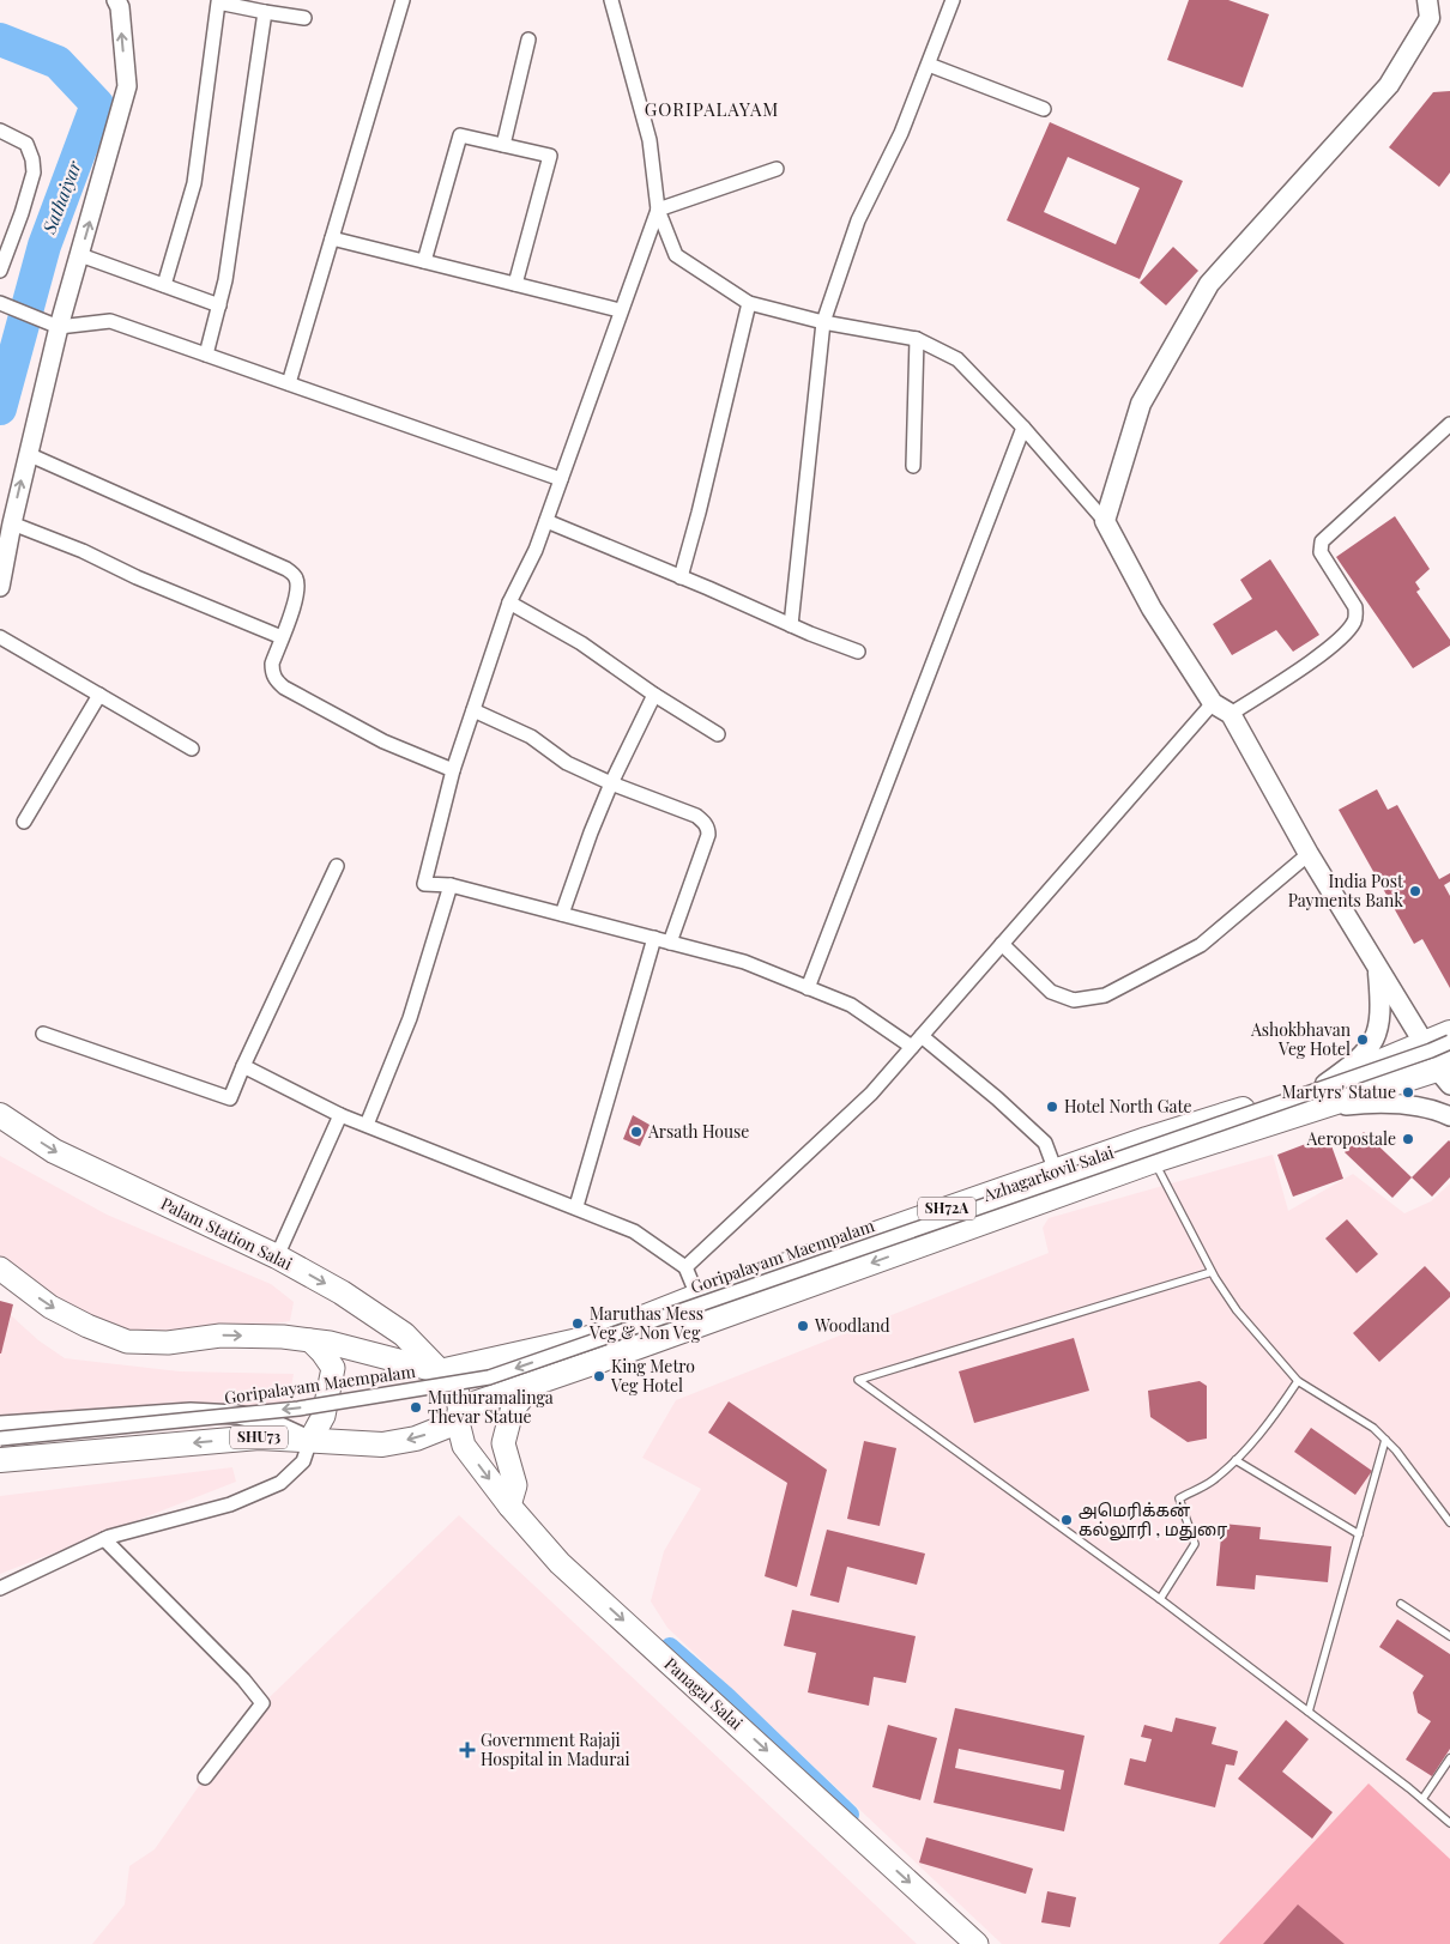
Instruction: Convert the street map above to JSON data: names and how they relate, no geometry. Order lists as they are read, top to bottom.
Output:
{
  "streets": {
    "highway": [
      "Azhagarkovil Salai",
      "SH72A",
      "Palam Station Salai",
      "SHU73"
    ],
    "main road": ["Panagal Salai"],
    "street": ["Goripalayam Maempalam"]
  },
  "crossings": [
    ["Azhagarkovil Salai", "Palam Station Salai"],
    ["Azhagarkovil Salai", "SHU73"],
    ["Azhagarkovil Salai", "Panagal Salai"],
    ["Palam Station Salai", "SHU73"],
    ["Palam Station Salai", "Panagal Salai"],
    ["SHU73", "Panagal Salai"]
  ],
  "one_way": ["Palam Station Salai", "Panagal Salai"],
  "districts": ["GORIPALAYAM"],
  "water": ["Sathaiyar"],
  "places": {
    "other": [
      "India Post Payments Bank",
      "Ashokbhavan Veg Hotel",
      "Martyrs' Statue",
      "Hotel North Gate",
      "Arsath House",
      "Aeropostale",
      "Maruthas Mess Veg & Non Veg",
      "Woodland",
      "King Metro Veg Hotel",
      "Muthuramalinga Thevar Statue",
      "அமெரிக்கன் கல்லூரி , மதுரை"
    ],
    "health": ["Government Rajaji Hospital in Madurai"]
  }
}
